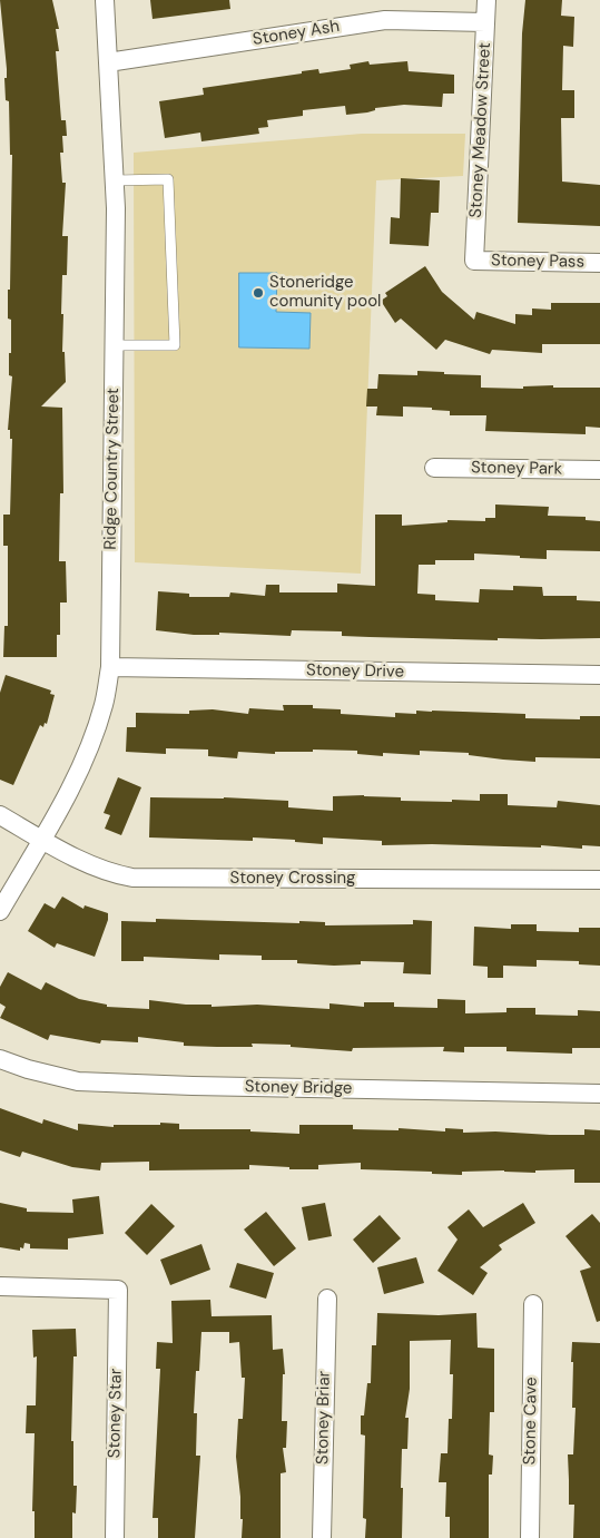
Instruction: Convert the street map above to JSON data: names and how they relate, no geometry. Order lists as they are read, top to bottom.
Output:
{
  "streets": {
    "street": [
      "Stoney Ash",
      "Stoney Meadow Street",
      "Stoney Pass",
      "Ridge Country Street",
      "Stoney Park",
      "Stoney Drive",
      "Stoney Crossing",
      "Stoney Bridge",
      "Stoney Star",
      "Stoney Briar",
      "Stone Cave"
    ]
  },
  "crossings": [
    ["Stoney Ash", "Stoney Meadow Street"],
    ["Stoney Ash", "Ridge Country Street"],
    ["Stoney Meadow Street", "Stoney Pass"],
    ["Ridge Country Street", "Stoney Drive"],
    ["Ridge Country Street", "Stoney Crossing"]
  ],
  "places": ["Stoneridge comunity pool"]
}
